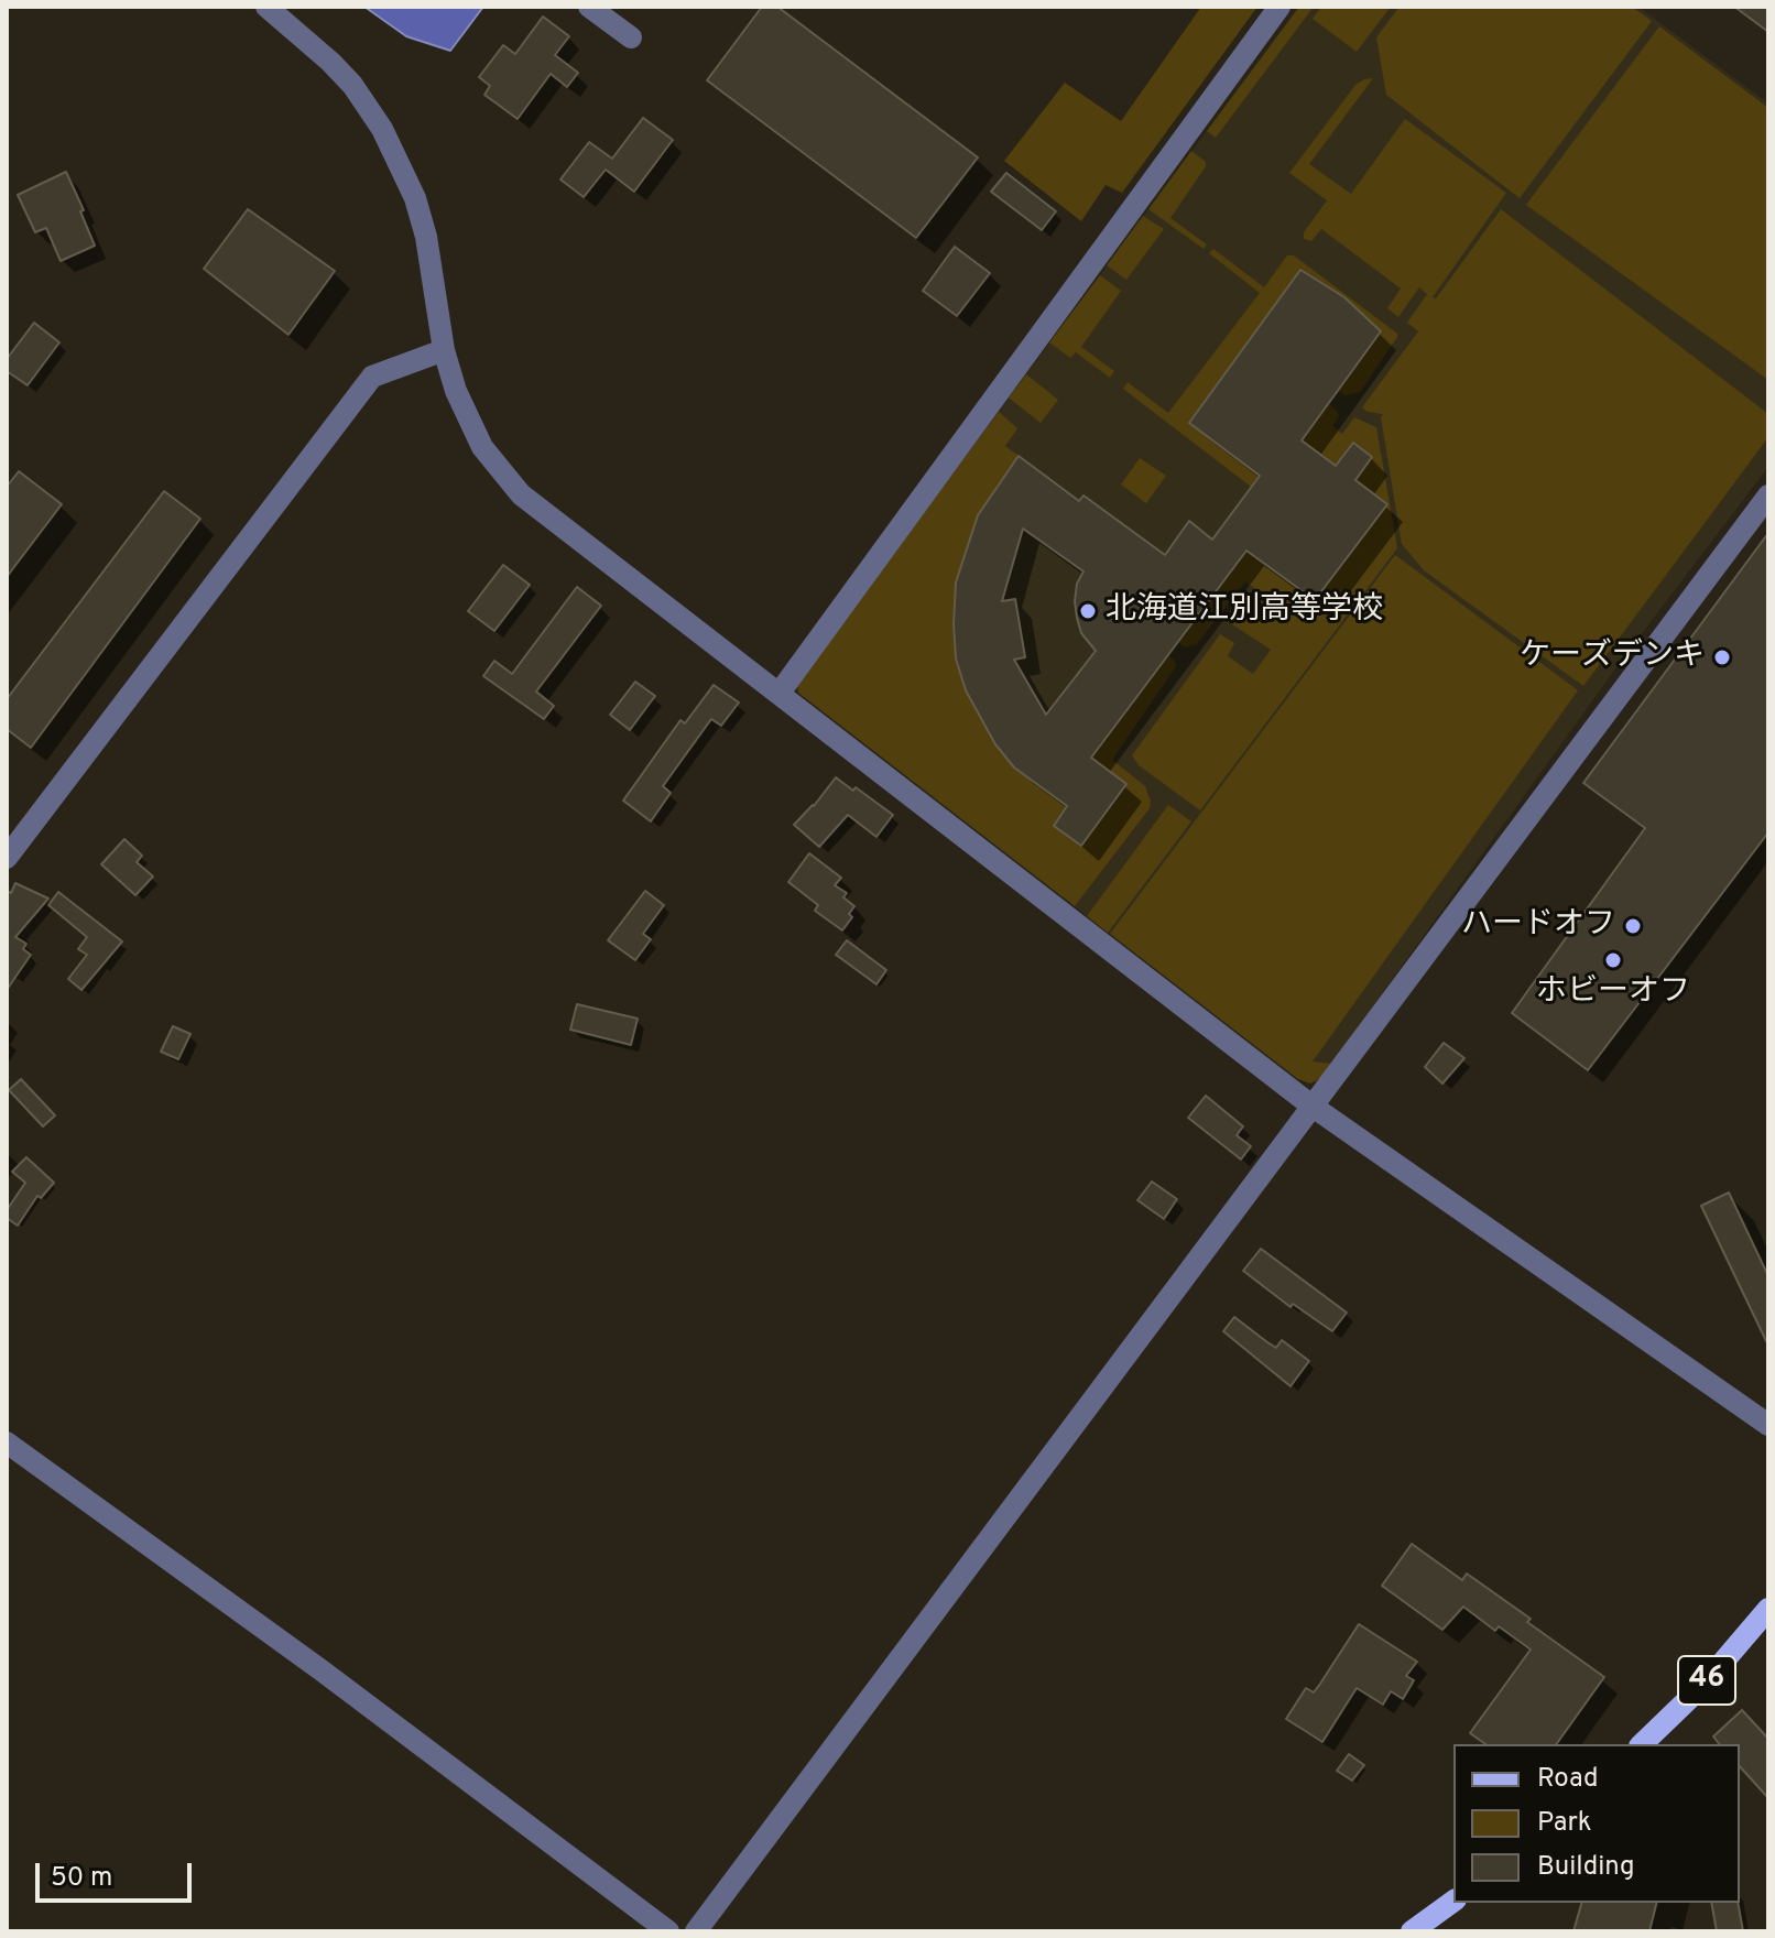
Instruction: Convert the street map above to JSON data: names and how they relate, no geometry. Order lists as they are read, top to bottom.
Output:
{
  "streets": {
    "main road": ["46"]
  },
  "places": [
    "北海道江別高等学校",
    "ケーズデンキ",
    "ハードオフ",
    "ホビーオフ"
  ],
  "legend": ["Road", "Park", "Building"],
  "scale_bar": "50 m"
}
